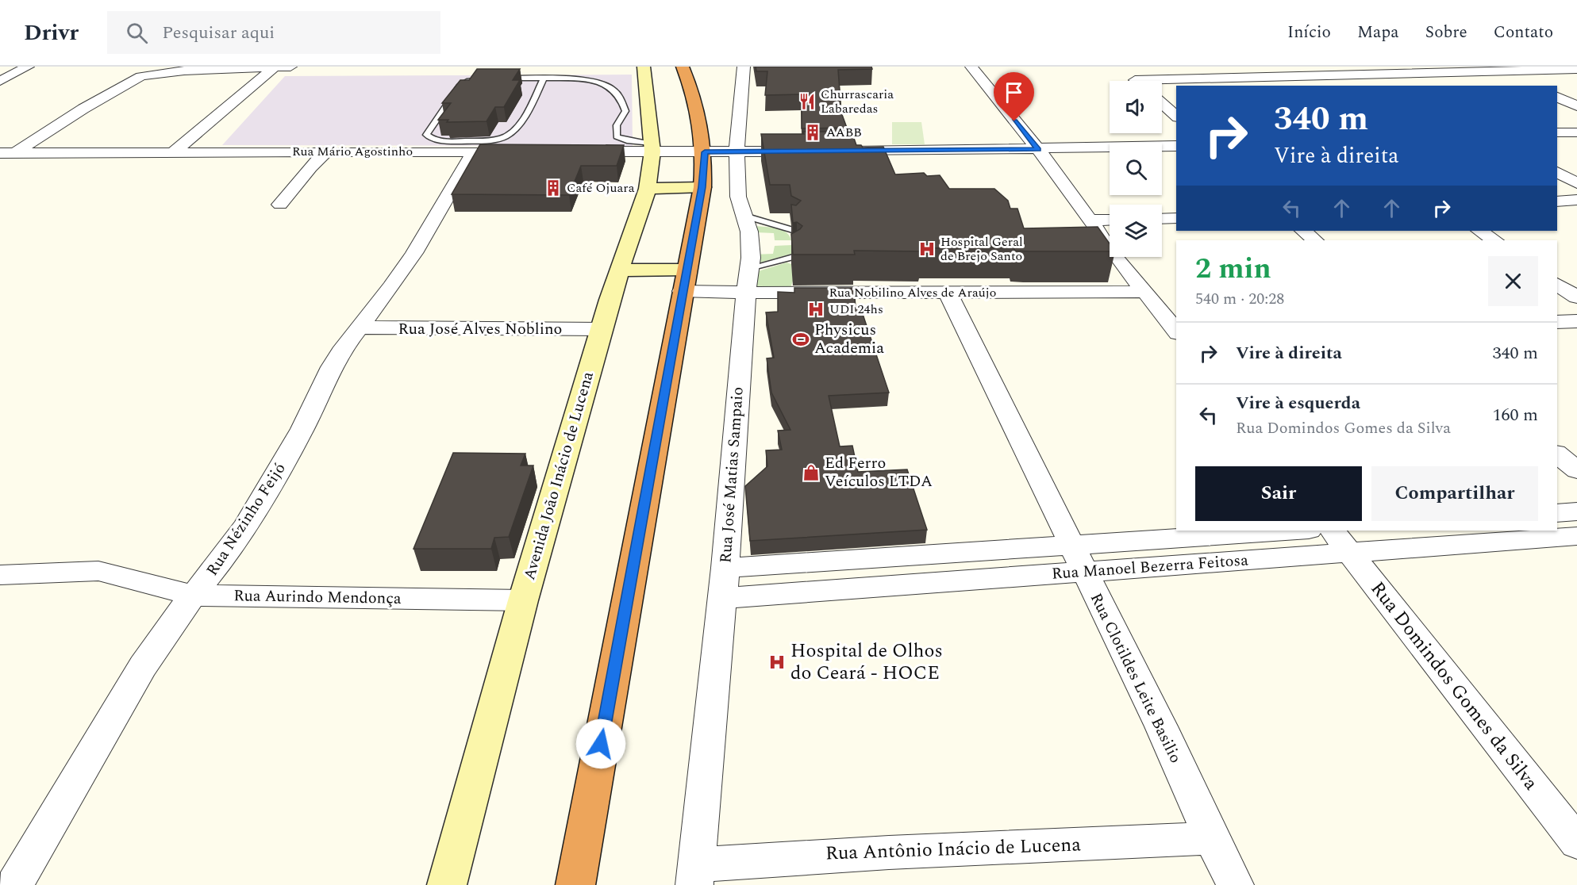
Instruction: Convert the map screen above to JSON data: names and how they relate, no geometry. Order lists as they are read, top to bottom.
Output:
{
  "streets": {
    "street": [
      "Rua Mário Agostinho",
      "Rua Nobilino Alves de Araújo",
      "Rua José Alves Noblino",
      "Rua José Matias Sampaio",
      "Avenida João Inácio de Lucena",
      "Rua Nézinho Feijó",
      "Rua Manoel Bezerra Feitosa",
      "Rua Aurindo Mendonça",
      "Rua Clotildes Leite Basilio",
      "Rua Domindos Gomes da Silva",
      "Rua Antônio Inácio de Lucena"
    ]
  },
  "crossings": [
    ["Rua Mário Agostinho", "Rua Nézinho Feijó"],
    ["Rua Nobilino Alves de Araújo", "Rua José Matias Sampaio"],
    ["Rua Nobilino Alves de Araújo", "Rua Clotildes Leite Basilio"],
    ["Rua José Alves Noblino", "Avenida João Inácio de Lucena"],
    ["Rua José Alves Noblino", "Rua Nézinho Feijó"],
    ["Rua José Matias Sampaio", "Rua Manoel Bezerra Feitosa"],
    ["Rua José Matias Sampaio", "Rua Antônio Inácio de Lucena"],
    ["Avenida João Inácio de Lucena", "Rua Aurindo Mendonça"],
    ["Rua Nézinho Feijó", "Rua Aurindo Mendonça"],
    ["Rua Manoel Bezerra Feitosa", "Rua Clotildes Leite Basilio"],
    ["Rua Manoel Bezerra Feitosa", "Rua Domindos Gomes da Silva"],
    ["Rua Clotildes Leite Basilio", "Rua Antônio Inácio de Lucena"]
  ],
  "places": {
    "restaurant": ["Churrascaria Labaredas"],
    "building": ["AABB", "Café Ojuara"],
    "hospital": ["Hospital Geral de Brejo Santo", "UDI 24hs", "Hospital de Olhos do Ceará - HOCE"],
    "sports": ["Physicus Academia"],
    "shop": ["Ed Ferro Veículos LTDA"]
  },
  "page": {
    "header": "Drivr",
    "search": "Pesquisar aqui",
    "nav": [
      "Início",
      "Mapa",
      "Sobre",
      "Contato"
    ],
    "turn": ["340 m", "Vire à direita"],
    "heading": ["2 min", "540 m · 20:28"],
    "list": [
      {
        "name": "Vire à direita",
        "value": "340 m"
      },
      {
        "name": "Vire à esquerda",
        "note": "Rua Domindos Gomes da Silva",
        "value": "160 m"
      }
    ],
    "buttons": ["Sair", "Compartilhar"]
  }
}
